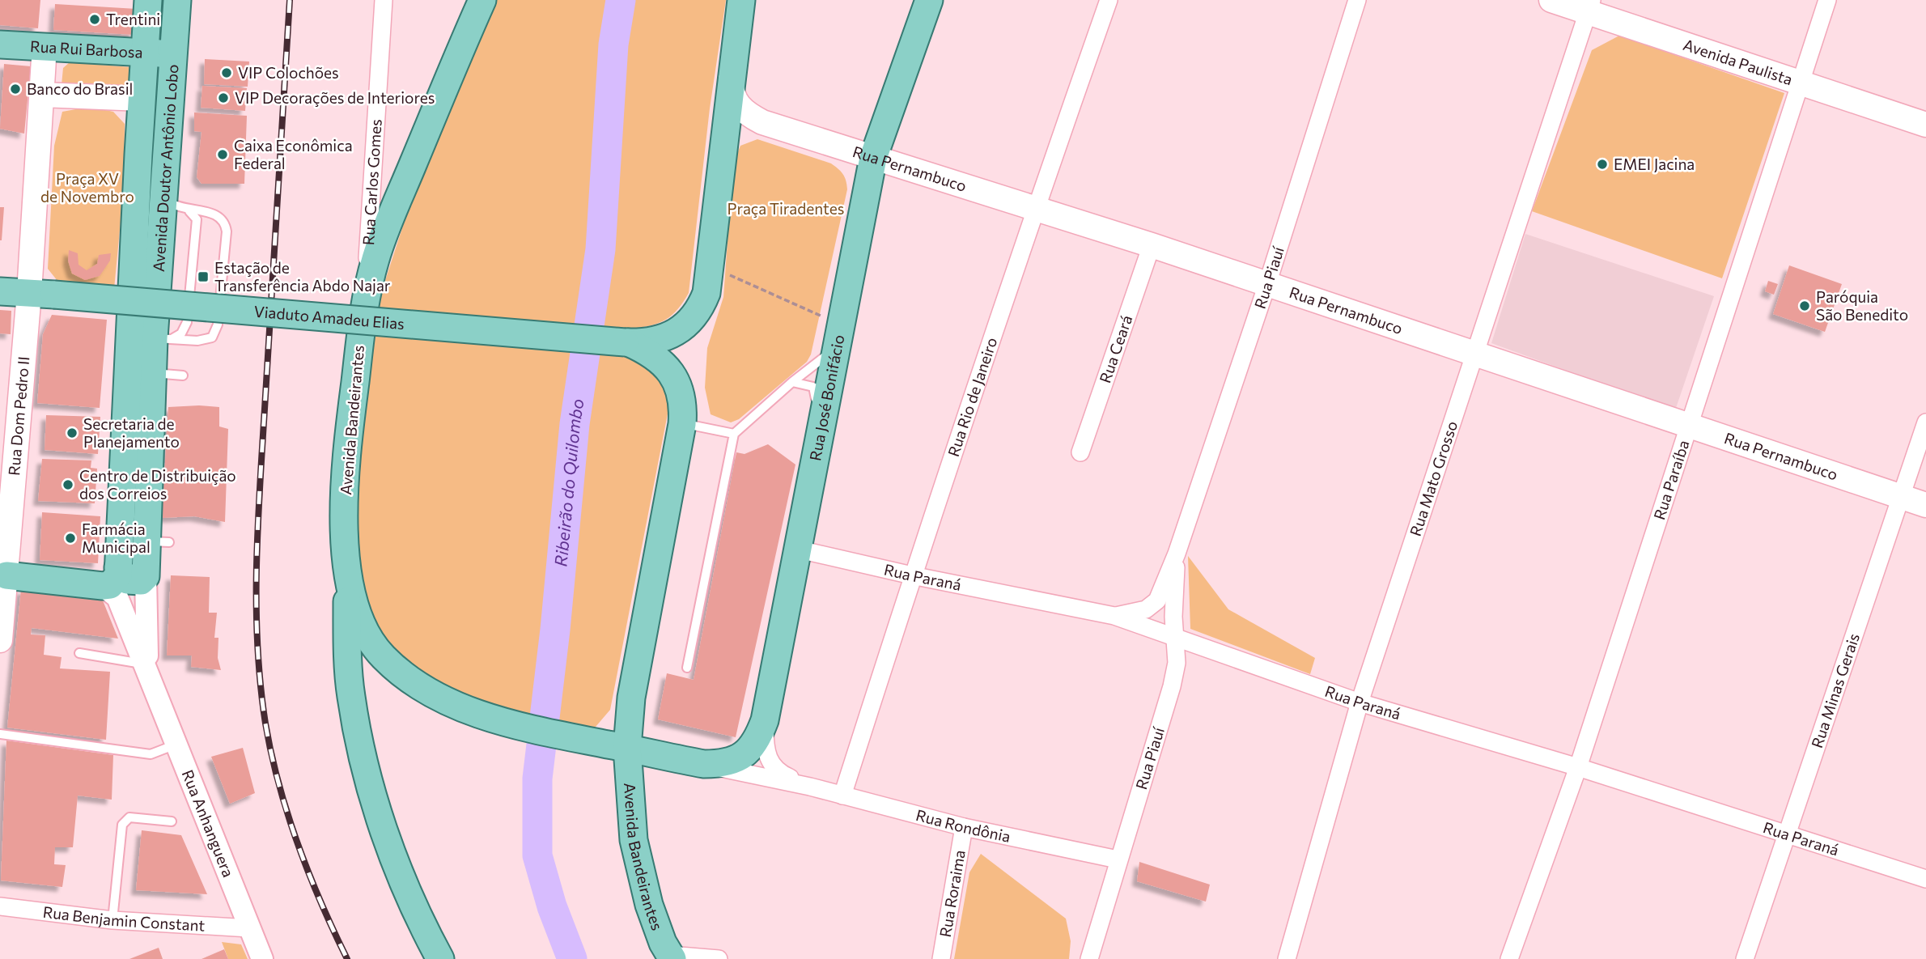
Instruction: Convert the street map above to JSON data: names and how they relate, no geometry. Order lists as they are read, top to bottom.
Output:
{
  "streets": {
    "main road": [
      "Rua Rui Barbosa",
      "Avenida Paulista",
      "Avenida Doutor Antônio Lobo",
      "Rua Pernambuco",
      "Viaduto Amadeu Elias",
      "Rua José Bonifácio",
      "Rua Dom Pedro II",
      "Avenida Bandeirantes",
      "Rua Anhanguera",
      "Rua Rondônia"
    ],
    "street": [
      "Rua Carlos Gomes",
      "Rua Piauí",
      "Rua Ceará",
      "Rua Rio de Janeiro",
      "Rua Mato Grosso",
      "Rua Paraíba",
      "Rua Paraná",
      "Rua Minas Gerais",
      "Rua Roraima",
      "Rua Benjamin Constant"
    ]
  },
  "crossings": [
    ["Rua Rui Barbosa", "Avenida Doutor Antônio Lobo"],
    ["Avenida Paulista", "Rua Mato Grosso"],
    ["Avenida Paulista", "Rua Paraíba"],
    ["Avenida Doutor Antônio Lobo", "Rua Anhanguera"],
    ["Rua Pernambuco", "Rua Piauí"],
    ["Rua Pernambuco", "Rua Ceará"],
    ["Rua Pernambuco", "Rua Rio de Janeiro"],
    ["Rua Pernambuco", "Rua José Bonifácio"],
    ["Rua Pernambuco", "Rua Mato Grosso"],
    ["Rua Pernambuco", "Rua Paraíba"],
    ["Rua Pernambuco", "Rua Minas Gerais"],
    ["Rua Carlos Gomes", "Avenida Bandeirantes"],
    ["Rua Piauí", "Rua Paraná"],
    ["Rua Piauí", "Rua Rondônia"],
    ["Viaduto Amadeu Elias", "Rua Dom Pedro II"],
    ["Viaduto Amadeu Elias", "Avenida Bandeirantes"],
    ["Rua Rio de Janeiro", "Rua Paraná"],
    ["Rua Rio de Janeiro", "Rua Rondônia"],
    ["Rua José Bonifácio", "Rua Paraná"],
    ["Rua José Bonifácio", "Rua Rondônia"],
    ["Avenida Bandeirantes", "Rua Rondônia"],
    ["Rua Mato Grosso", "Rua Paraná"],
    ["Rua Paraíba", "Rua Paraná"],
    ["Rua Paraná", "Rua Minas Gerais"],
    ["Rua Anhanguera", "Rua Benjamin Constant"],
    ["Rua Rondônia", "Rua Roraima"]
  ],
  "water": ["Ribeirão do Quilombo"],
  "parks": ["Praça XV de Novembro", "Praça Tiradentes"],
  "places": {
    "other": [
      "Trentini",
      "VIP Colochões",
      "Banco do Brasil",
      "VIP Decorações de Interiores",
      "Caixa Econômica Federal",
      "EMEI Jacina",
      "Paróquia São Benedito",
      "Secretaria de Planejamento",
      "Centro de Distribuição dos Correios",
      "Farmácia Municipal"
    ],
    "transit": ["Estação de Transferência Abdo Najar"]
  }
}
